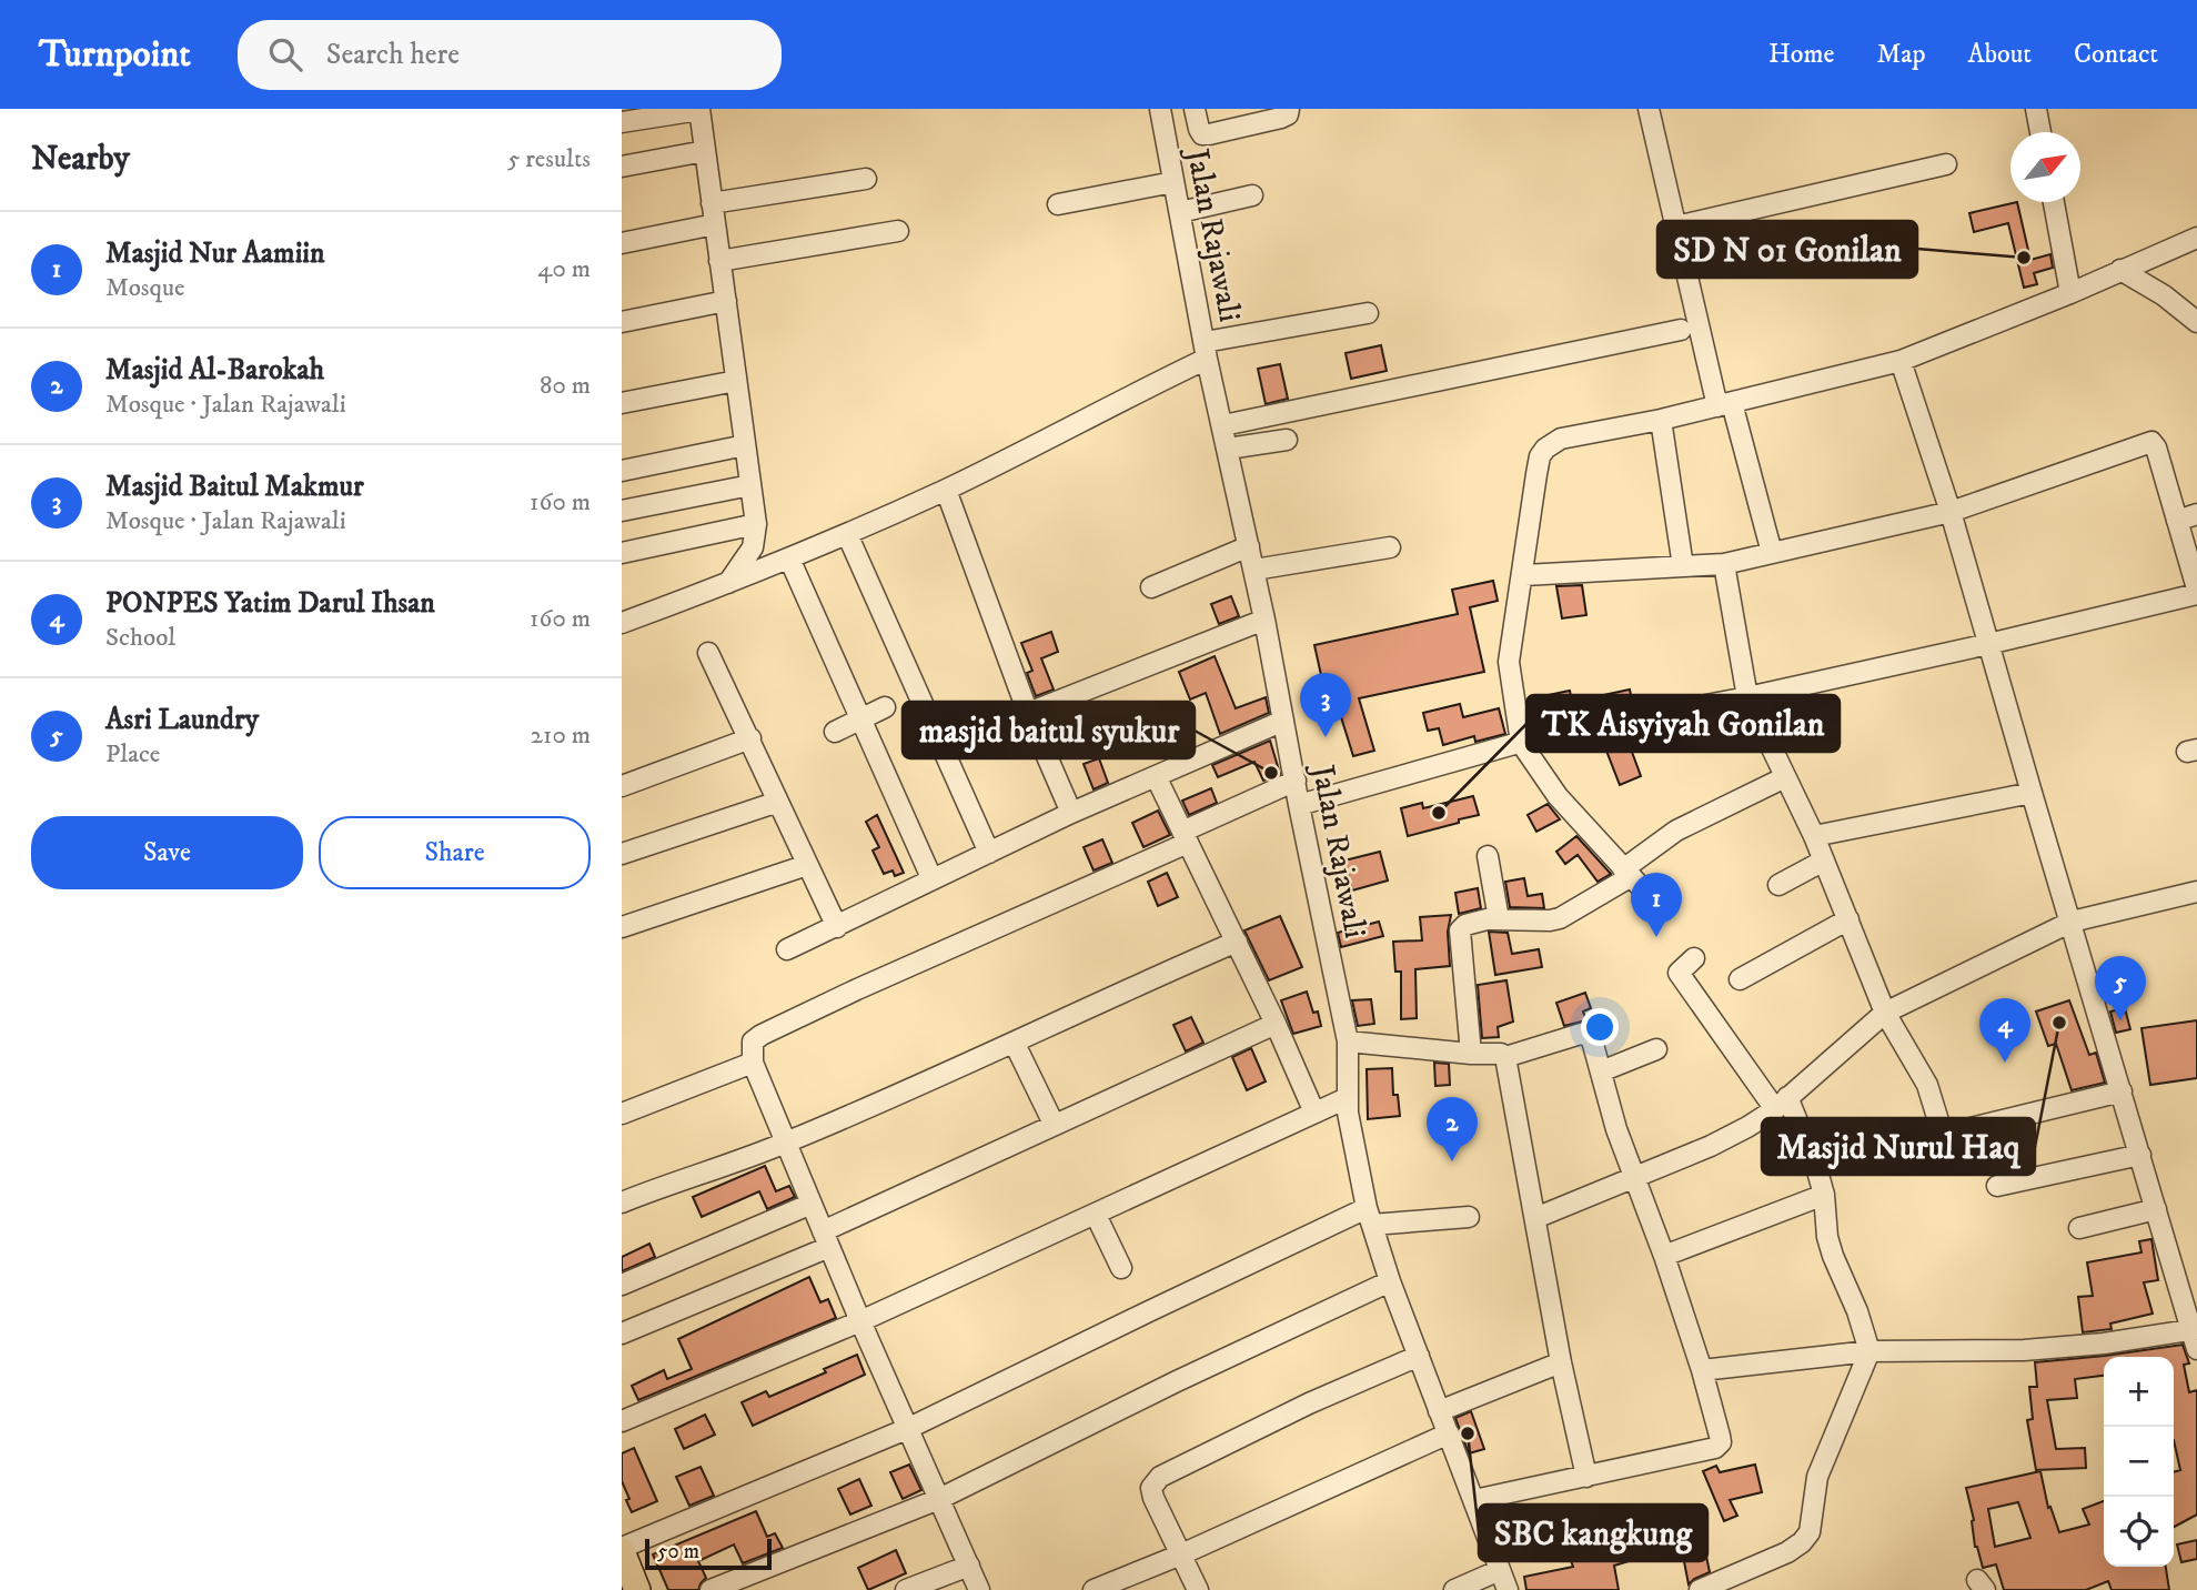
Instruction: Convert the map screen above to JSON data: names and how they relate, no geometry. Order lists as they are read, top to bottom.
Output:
{
  "streets": {
    "street": ["Jalan Rajawali"]
  },
  "places": [
    "SD N 01 Gonilan",
    "masjid baitul syukur",
    "TK Aisyiyah Gonilan",
    "Masjid Nurul Haq",
    "SBC kangkung"
  ],
  "scale_bar": "50 m",
  "north": "top right",
  "page": {
    "header": "Turnpoint",
    "search": "Search here",
    "nav": [
      "Home",
      "Map",
      "About",
      "Contact"
    ],
    "heading": ["Nearby", "5 results"],
    "list": [
      {
        "mark": "1",
        "name": "Masjid Nur Aamiin",
        "note": "Mosque",
        "value": "40 m"
      },
      {
        "mark": "2",
        "name": "Masjid Al-Barokah",
        "note": "Mosque · Jalan Rajawali",
        "value": "80 m"
      },
      {
        "mark": "3",
        "name": "Masjid Baitul Makmur",
        "note": "Mosque · Jalan Rajawali",
        "value": "160 m"
      },
      {
        "mark": "4",
        "name": "PONPES Yatim Darul Ihsan",
        "note": "School",
        "value": "160 m"
      },
      {
        "mark": "5",
        "name": "Asri Laundry",
        "note": "Place",
        "value": "210 m"
      }
    ],
    "pins": [
      "3",
      "1",
      "5",
      "4",
      "2"
    ],
    "buttons": ["Save", "Share"],
    "map_buttons": ["+", "−"],
    "scale": "50 m"
  }
}
